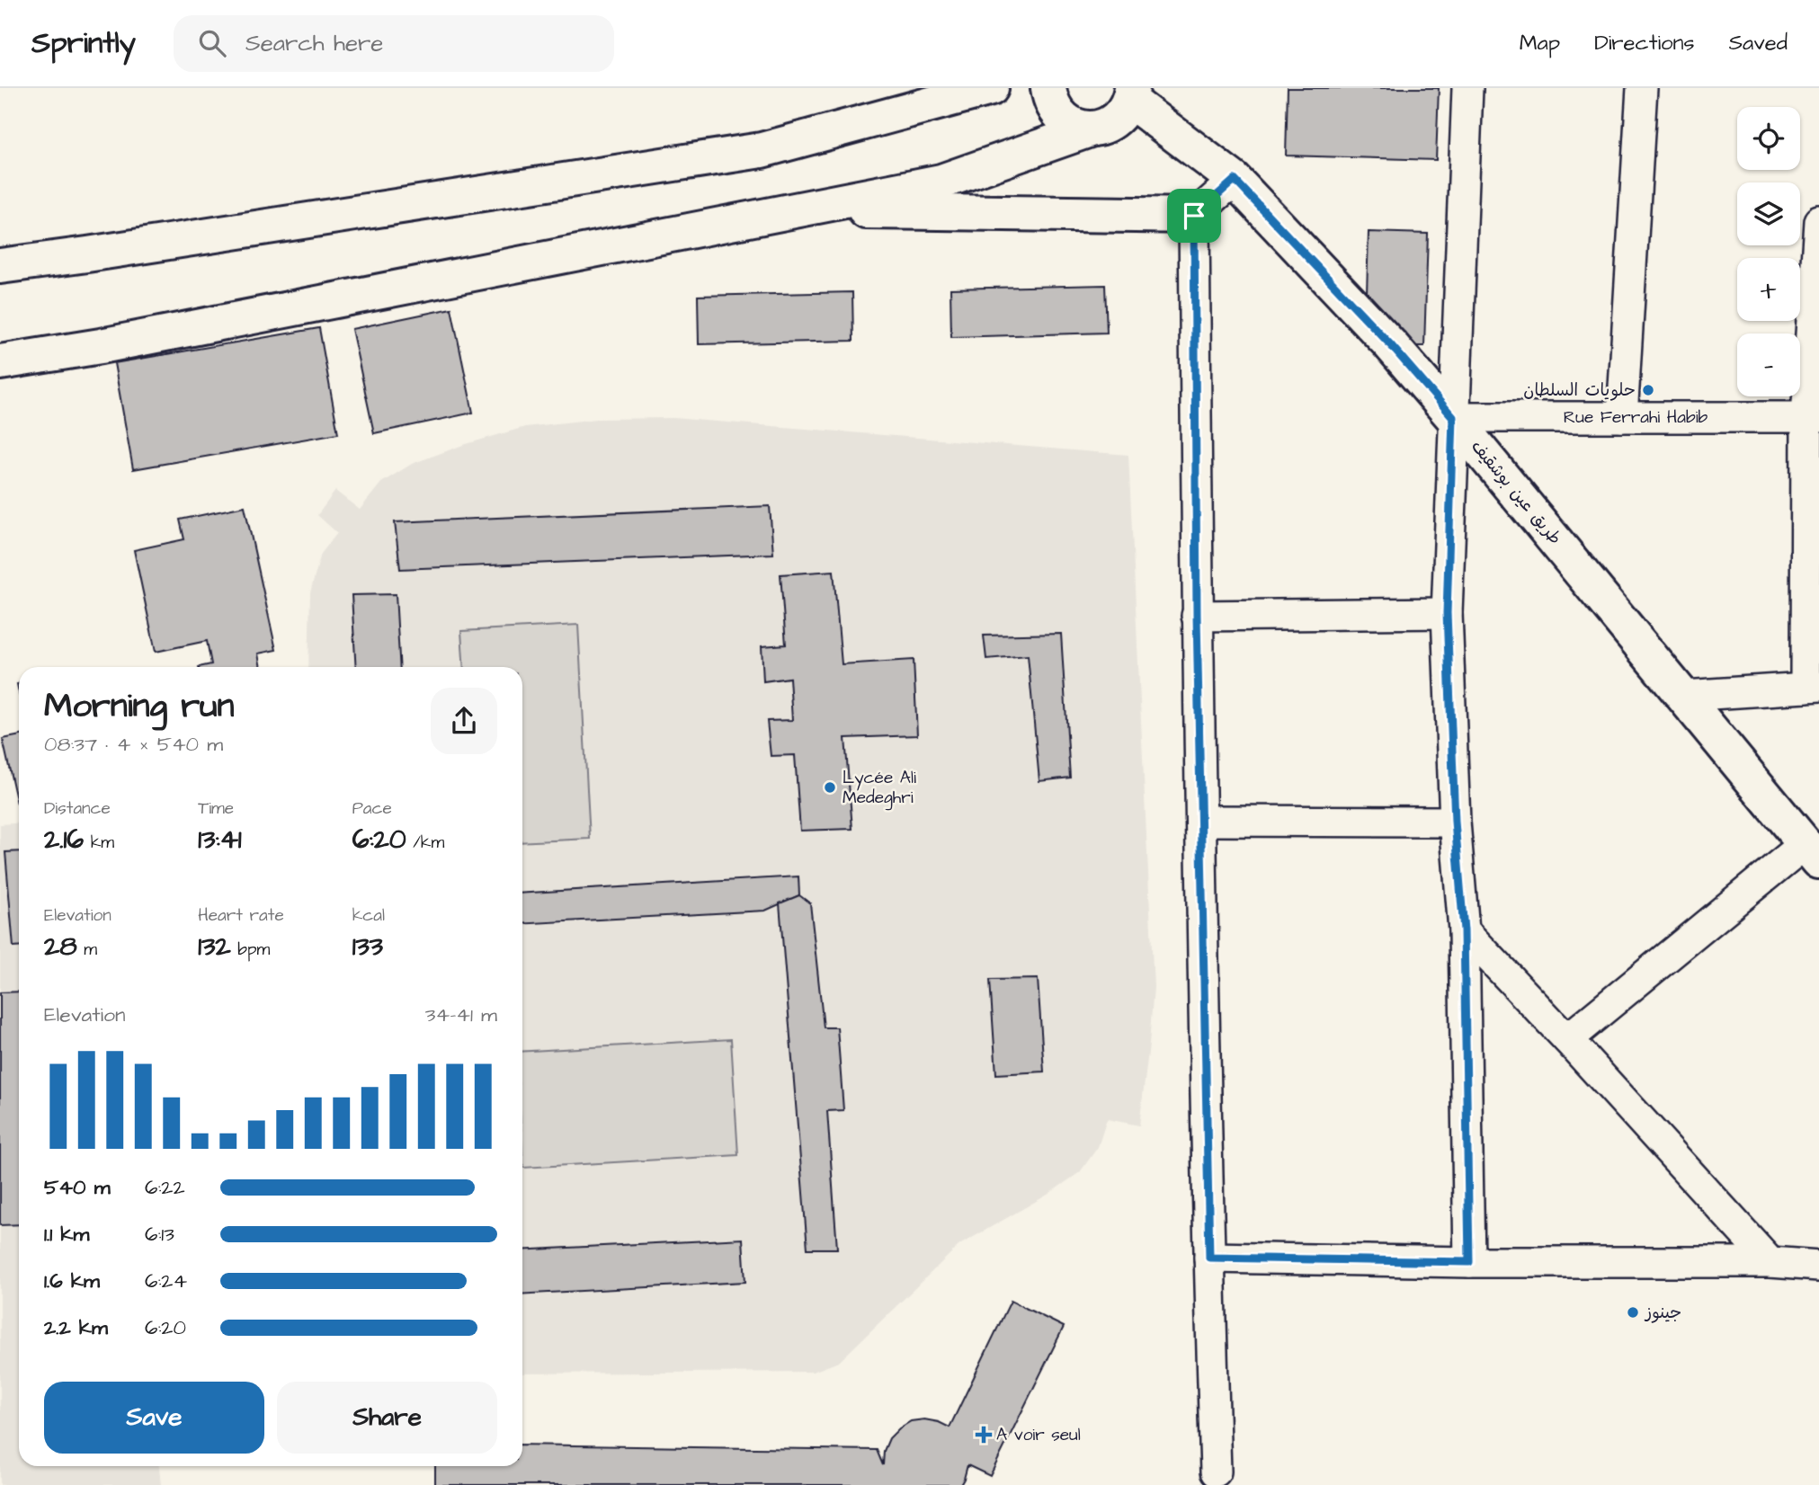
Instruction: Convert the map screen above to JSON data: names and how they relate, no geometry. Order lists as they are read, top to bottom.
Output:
{
  "streets": {
    "street": ["Rue Ferrahi Habib", "طريق عين بوشقيف"]
  },
  "crossings": [
    ["Rue Ferrahi Habib", "طريق عين بوشقيف"]
  ],
  "places": {
    "other": ["حلويات السلطان", "Lycée Ali Medeghri", "جينوز"],
    "health": ["A voir seul"]
  },
  "page": {
    "header": "Sprintly",
    "search": "Search here",
    "nav": ["Map", "Directions", "Saved"],
    "map_buttons": ["+", "−"],
    "heading": ["Morning run", "08:37 · 4 × 540 m"],
    "stats": [
      ["Distance", "2.16 km"],
      ["Time", "13:41"],
      ["Pace", "6:20 /km"],
      ["Elevation", "28 m"],
      ["Heart rate", "132 bpm"],
      ["kcal", "133"]
    ],
    "chart": ["Elevation", "34–41 m"],
    "list": [
      {
        "name": "540 m",
        "note": "6:22"
      },
      {
        "name": "1.1 km",
        "note": "6:13"
      },
      {
        "name": "1.6 km",
        "note": "6:24"
      },
      {
        "name": "2.2 km",
        "note": "6:20"
      }
    ],
    "buttons": ["Save", "Share"]
  }
}
